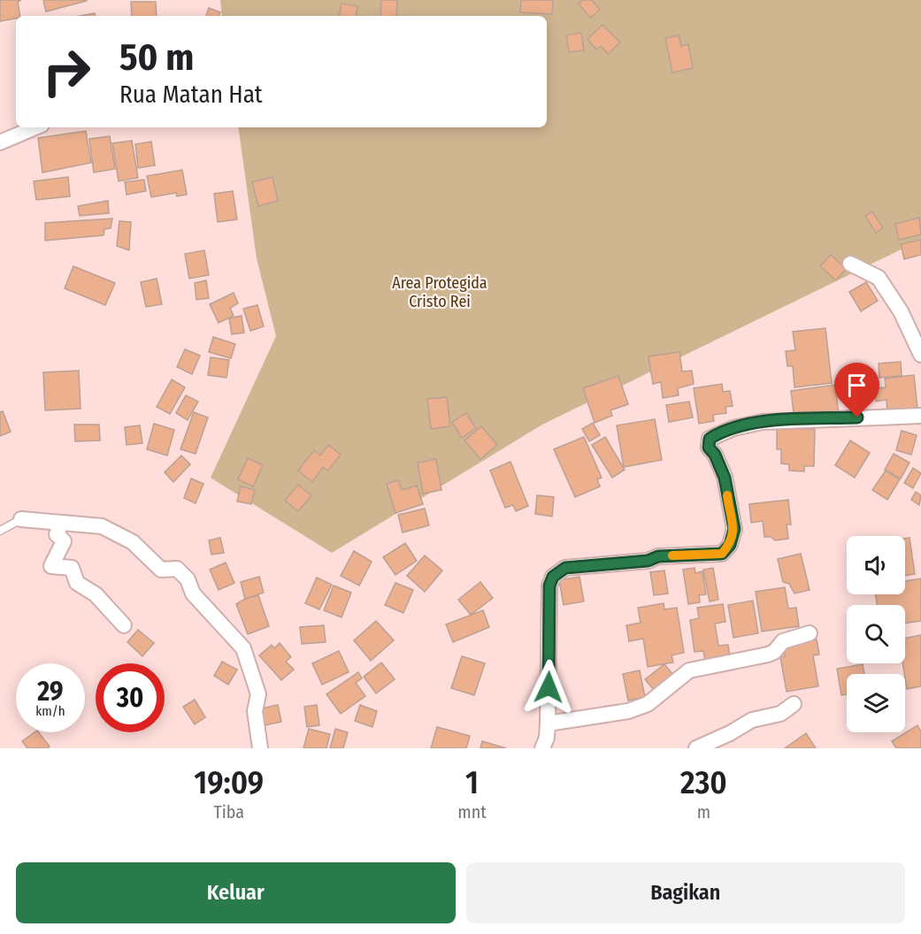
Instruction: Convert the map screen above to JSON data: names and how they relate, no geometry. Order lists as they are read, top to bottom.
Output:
{
  "parks": ["Area Protegida Cristo Rei"],
  "page": {
    "turn": ["50 m", "Rua Matan Hat"],
    "speed": "29 km/h",
    "limit": "30",
    "eta": [
      "19:09",
      "Tiba",
      "1",
      "mnt",
      "230",
      "m"
    ],
    "buttons": ["Keluar", "Bagikan"]
  }
}
